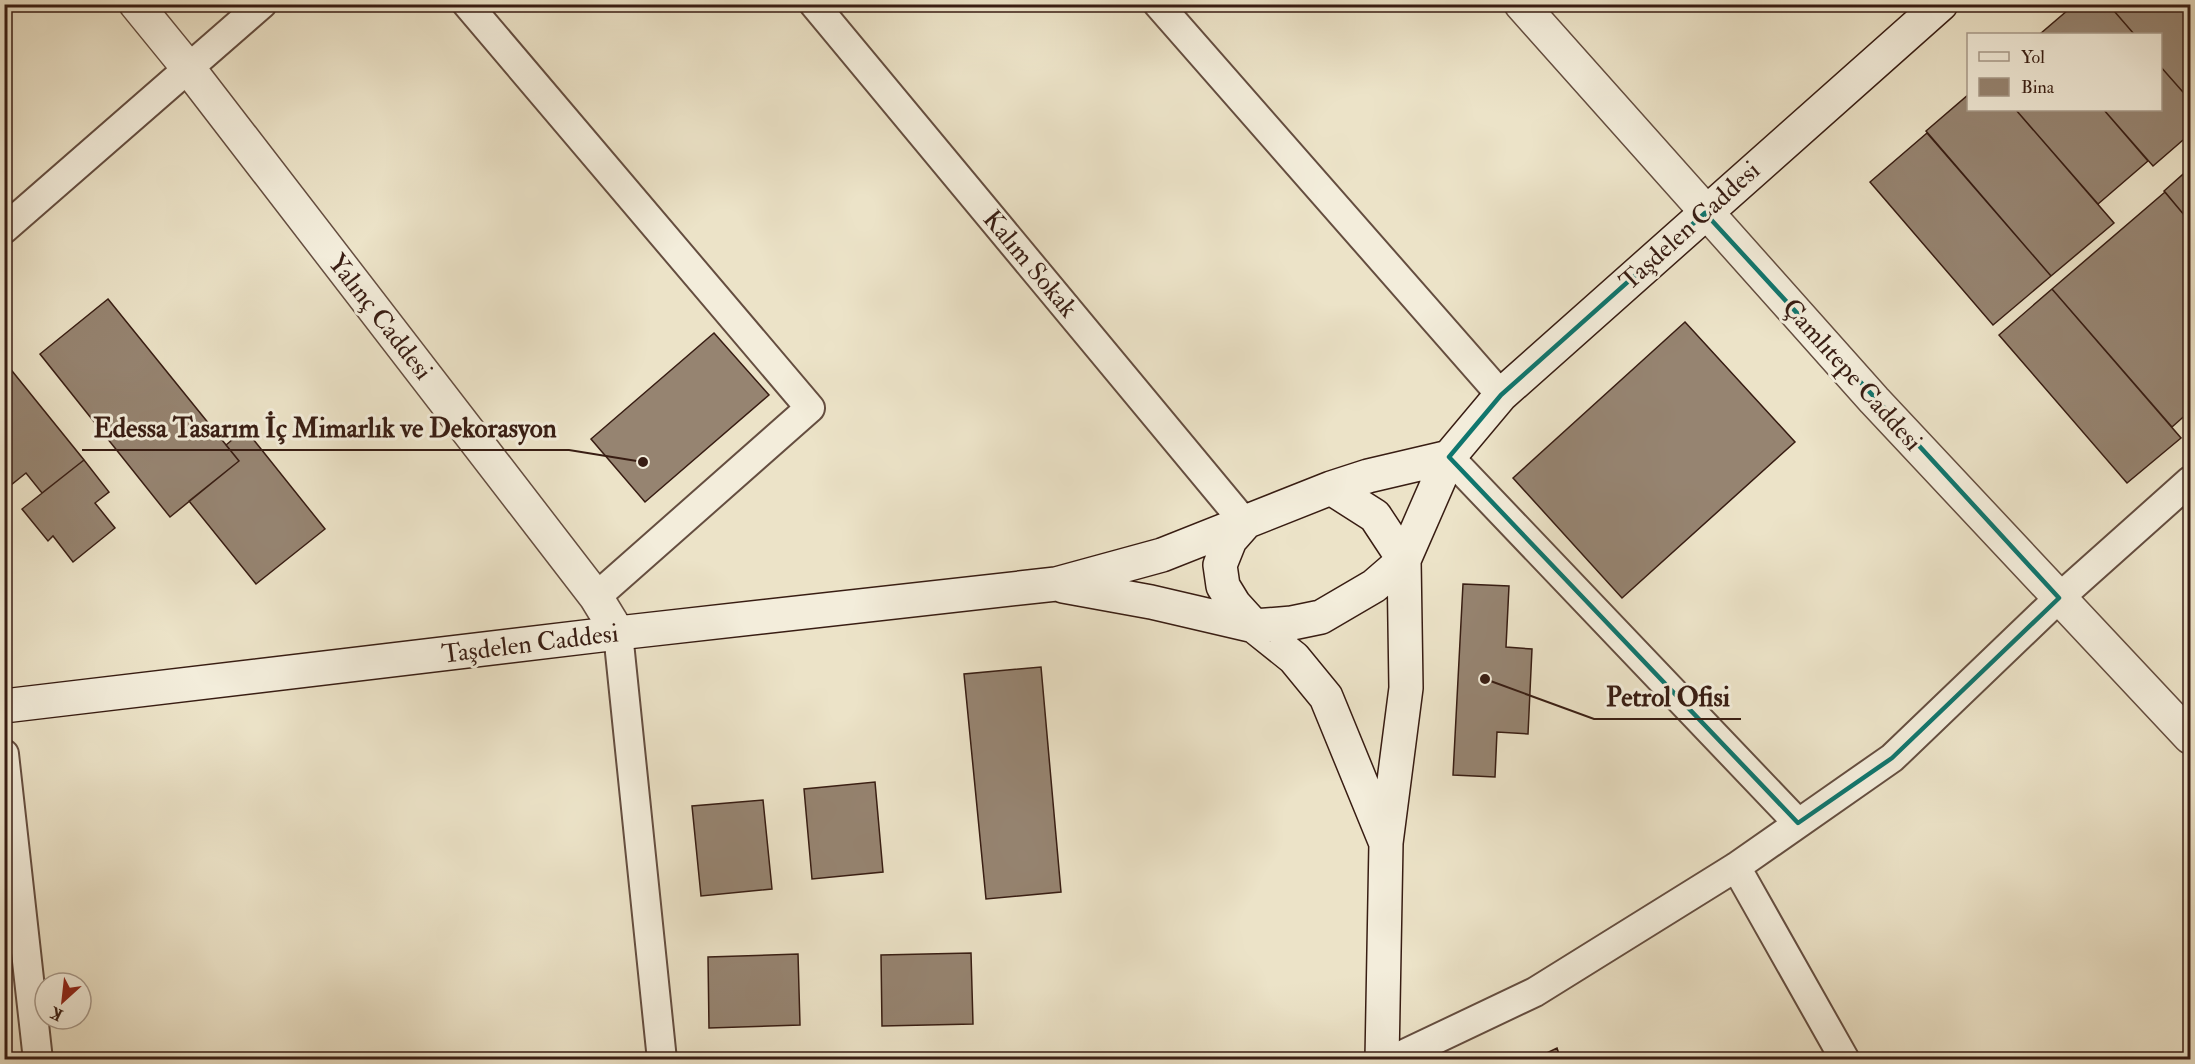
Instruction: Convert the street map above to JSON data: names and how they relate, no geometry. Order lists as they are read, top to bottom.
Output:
{
  "streets": {
    "main road": ["Taşdelen Caddesi", "Yalınç Caddesi", "Çamlıtepe Caddesi"],
    "street": ["Kalım Sokak"]
  },
  "crossings": [
    ["Taşdelen Caddesi", "Kalım Sokak"],
    ["Taşdelen Caddesi", "Yalınç Caddesi"],
    ["Taşdelen Caddesi", "Çamlıtepe Caddesi"]
  ],
  "places": ["Edessa Tasarım İç Mimarlık ve Dekorasyon", "Petrol Ofisi"],
  "legend": ["Yol", "Bina"],
  "north": "bottom left"
}
